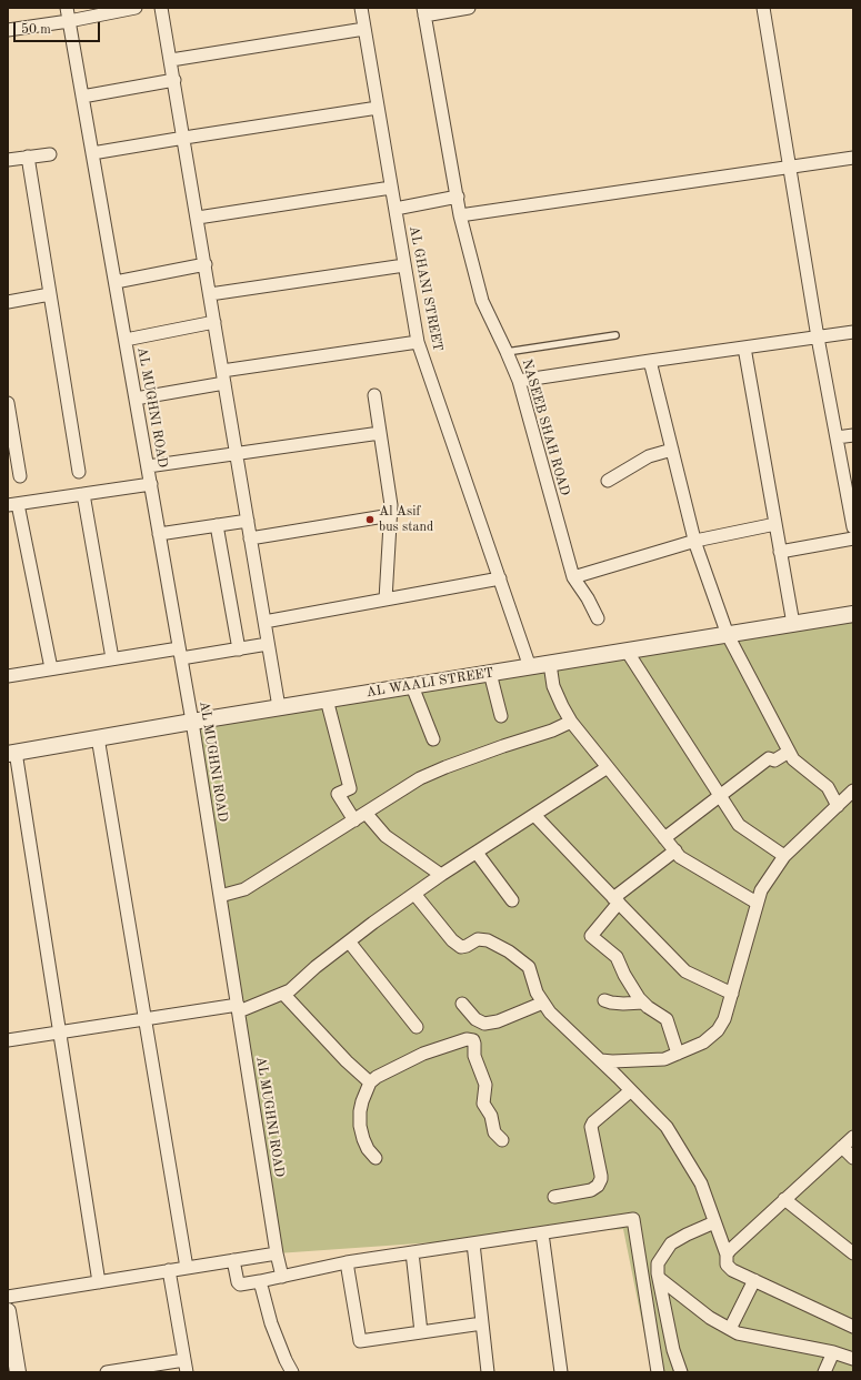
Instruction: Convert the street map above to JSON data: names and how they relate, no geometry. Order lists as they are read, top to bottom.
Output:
{
  "streets": {
    "street": [
      "AL GHANI STREET",
      "AL MUGHNI ROAD",
      "NASEEB SHAH ROAD",
      "AL WAALI STREET"
    ]
  },
  "crossings": [
    ["AL GHANI STREET", "AL WAALI STREET"],
    ["AL MUGHNI ROAD", "AL WAALI STREET"]
  ],
  "places": ["Al Asif bus stand"],
  "scale_bar": "50 m"
}
